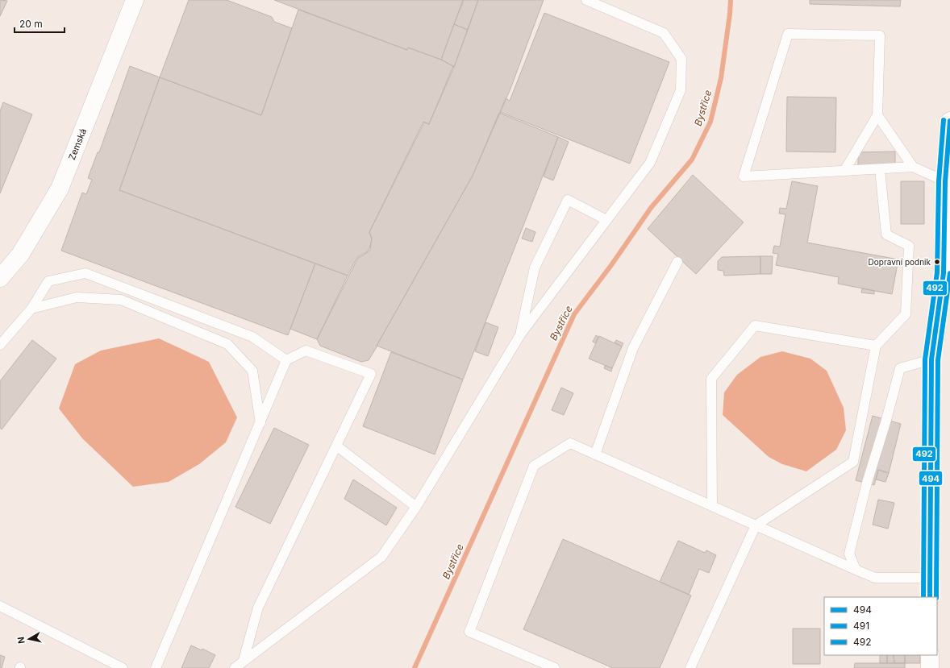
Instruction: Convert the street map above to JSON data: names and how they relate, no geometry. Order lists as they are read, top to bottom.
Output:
{
  "streets": {
    "street": ["Zemská"]
  },
  "water": ["Bystřice"],
  "places": ["Dopravní podnik"],
  "lines": ["transit line 492", "transit line 494", "transit line 491"],
  "legend": ["494", "491", "492"],
  "scale_bar": "20 m",
  "north": "left"
}
